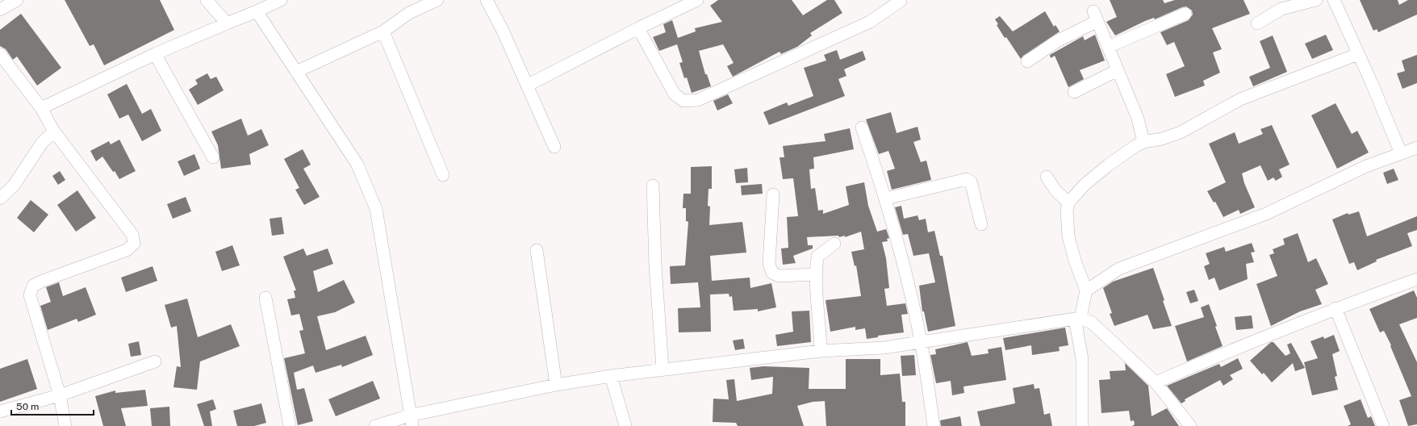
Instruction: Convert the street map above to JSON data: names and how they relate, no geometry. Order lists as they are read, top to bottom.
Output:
{
  "scale_bar": "50 m"
}
